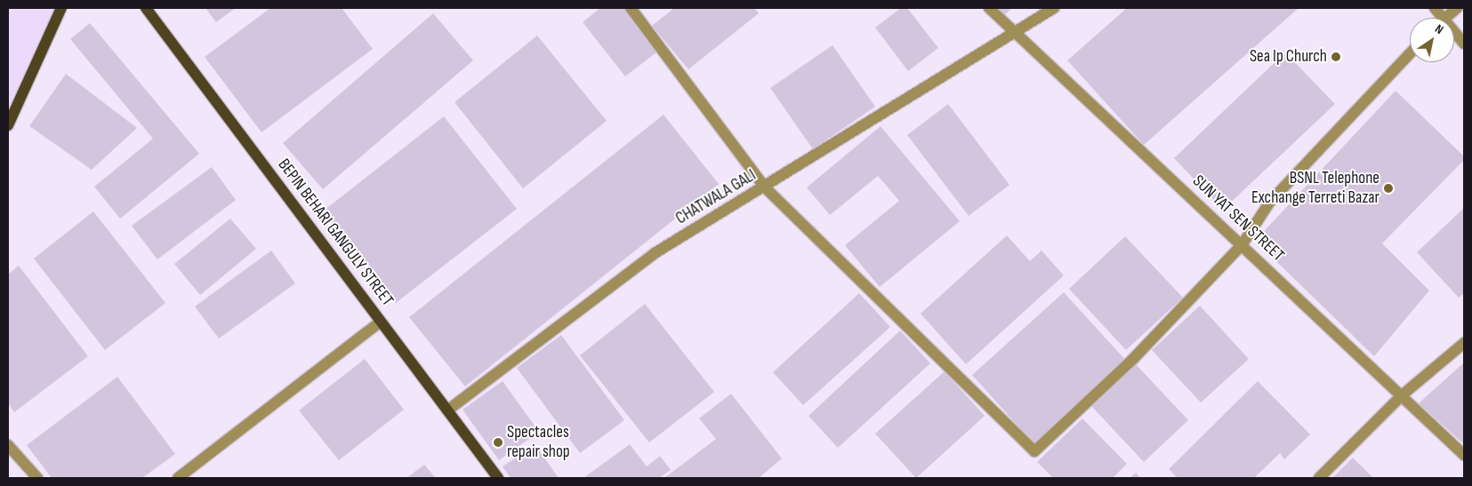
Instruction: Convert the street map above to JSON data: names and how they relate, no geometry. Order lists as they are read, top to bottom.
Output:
{
  "streets": {
    "main road": ["BEPIN BEHARI GANGULY STREET"],
    "street": ["CHATWALA GALI", "SUN YAT SEN STREET"]
  },
  "crossings": [
    ["CHATWALA GALI", "SUN YAT SEN STREET"],
    ["CHATWALA GALI", "BEPIN BEHARI GANGULY STREET"]
  ],
  "places": ["Sea Ip Church", "BSNL Telephone Exchange Terreti Bazar", "Spectacles repair shop"],
  "north": "top right"
}
